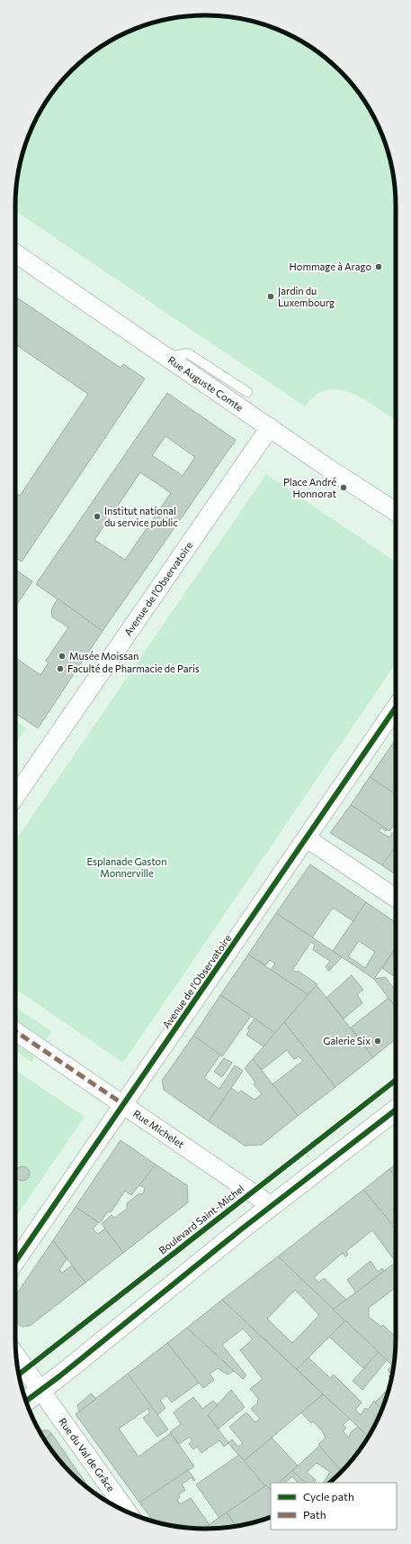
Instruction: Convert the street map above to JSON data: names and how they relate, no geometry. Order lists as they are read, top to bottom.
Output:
{
  "streets": {
    "street": [
      "Rue Auguste Comte",
      "Avenue de l'Observatoire",
      "Rue Michelet",
      "Rue du Val de Grâce"
    ],
    "cycle path": ["Boulevard Saint-Michel"]
  },
  "crossings": [
    ["Rue Auguste Comte", "Avenue de l'Observatoire"],
    ["Avenue de l'Observatoire", "Rue Michelet"]
  ],
  "parks": ["Esplanade Gaston Monnerville"],
  "places": [
    "Hommage à Arago",
    "Jardin du Luxembourg",
    "Place André Honnorat",
    "Institut national du service public",
    "Musée Moissan",
    "Faculté de Pharmacie de Paris",
    "Galerie Six"
  ],
  "legend": ["Cycle path", "Path"]
}
